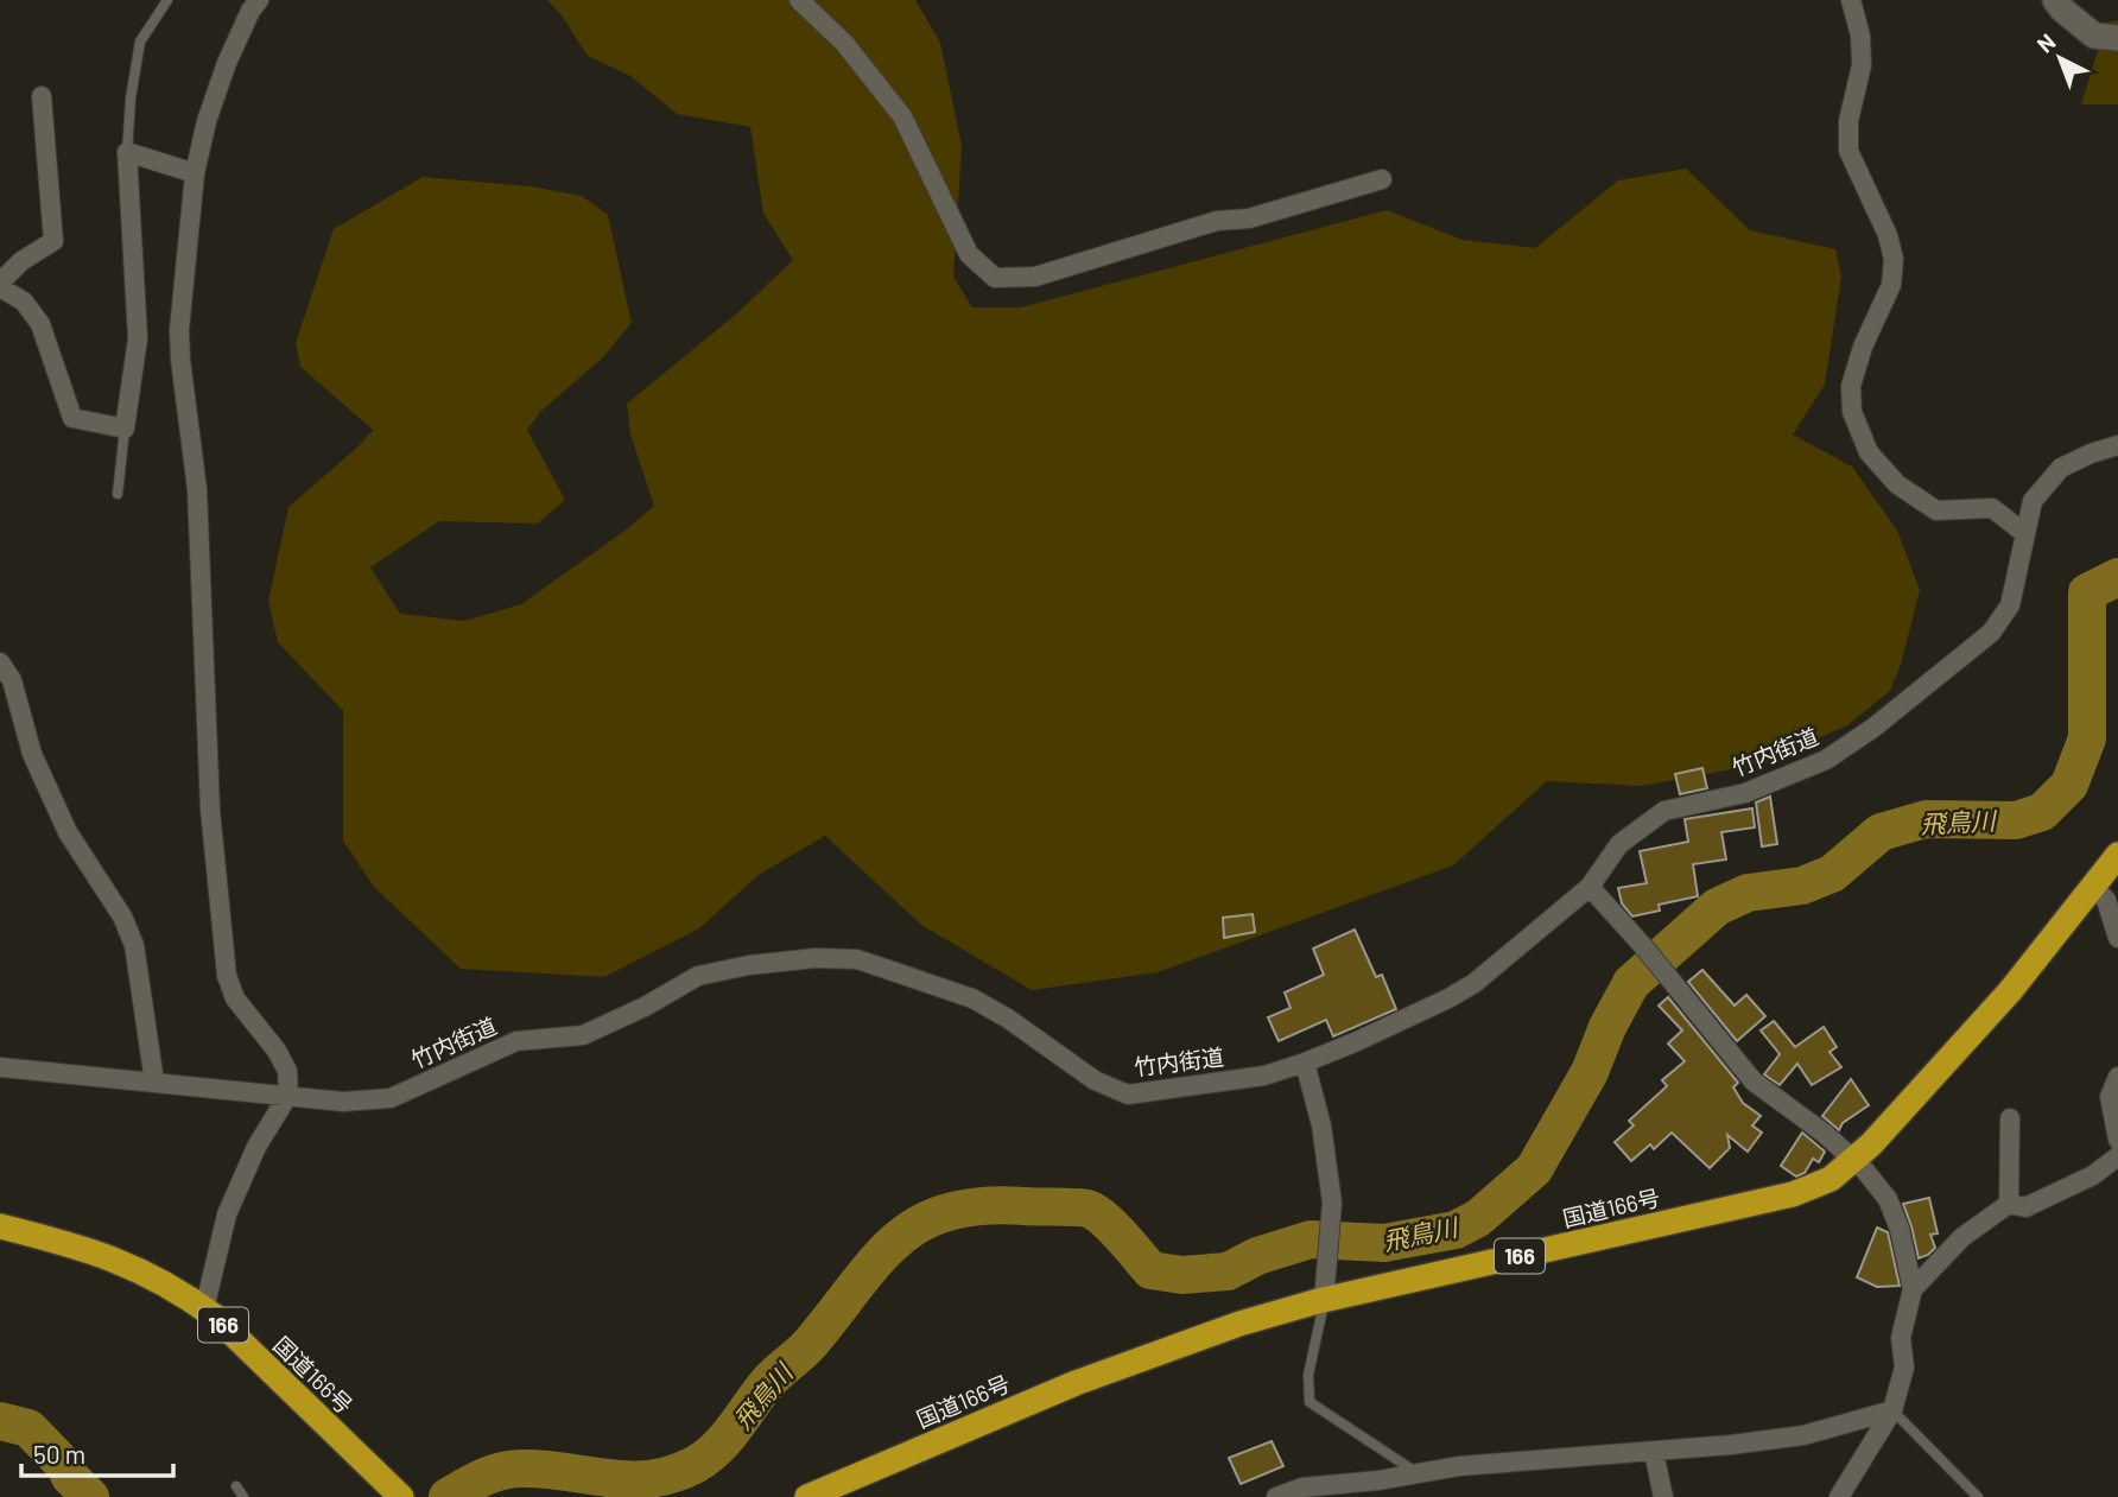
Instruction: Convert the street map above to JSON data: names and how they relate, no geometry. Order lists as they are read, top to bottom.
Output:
{
  "streets": {
    "highway": ["国道166号", "166"],
    "street": ["竹内街道"]
  },
  "water": ["飛鳥川"],
  "scale_bar": "50 m",
  "north": "top left"
}
